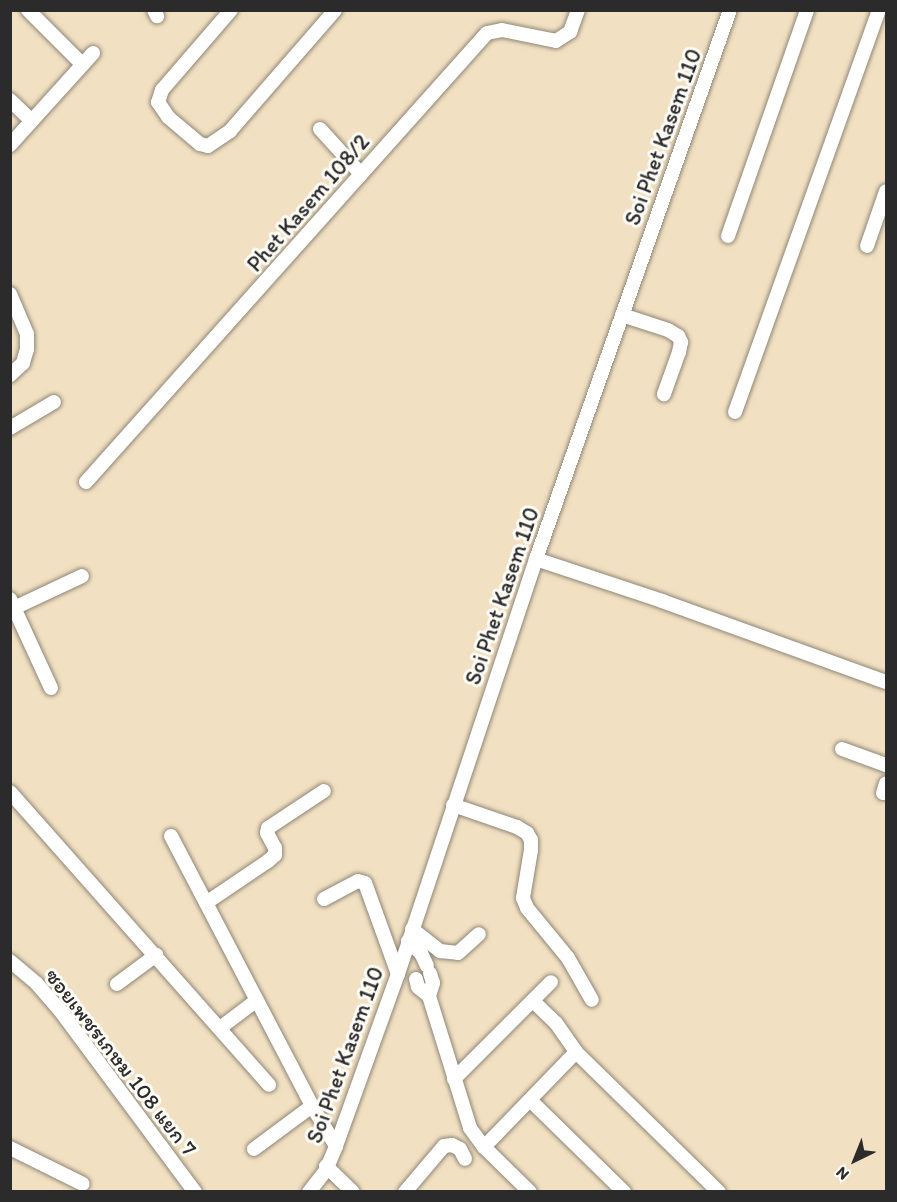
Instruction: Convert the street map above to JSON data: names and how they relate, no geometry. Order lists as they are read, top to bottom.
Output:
{
  "streets": {
    "street": ["Soi Phet Kasem 110", "Phet Kasem 108/2", "ซอยเพชรเกษม 108 แยก 7"]
  },
  "north": "bottom left"
}
